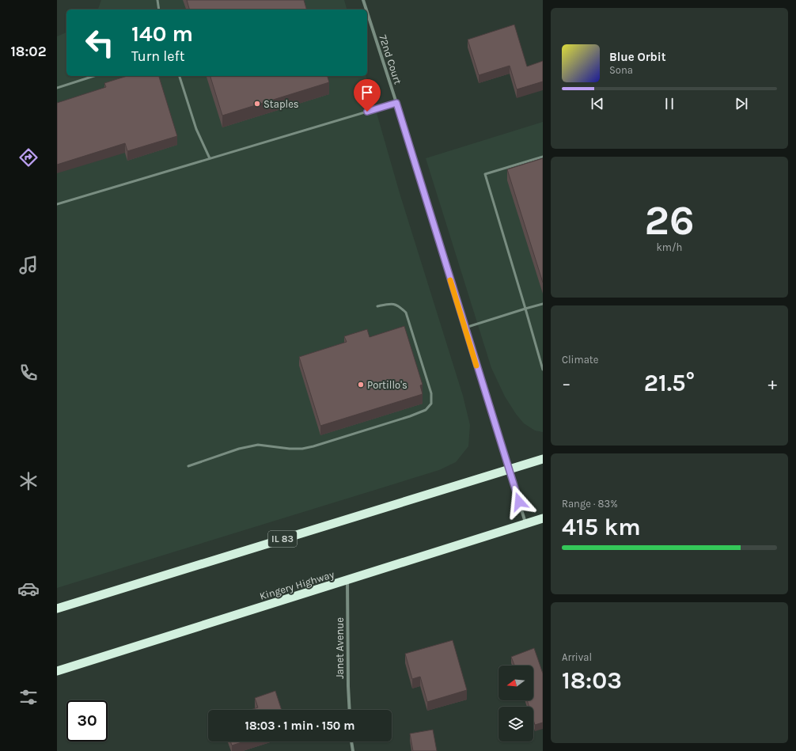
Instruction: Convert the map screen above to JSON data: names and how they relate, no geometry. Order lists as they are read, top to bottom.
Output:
{
  "streets": {
    "highway": ["IL 83", "Kingery Highway"],
    "street": ["72nd Court", "Janet Avenue"]
  },
  "crossings": [
    ["72nd Court", "IL 83"],
    ["72nd Court", "Kingery Highway"],
    ["Kingery Highway", "Janet Avenue"]
  ],
  "places": ["Staples", "Portillo's"],
  "north": "left",
  "page": {
    "tabs": "18:02",
    "turn": ["140 m", "Turn left"],
    "song": ["Blue Orbit", "Sona"],
    "tile": [
      ["26", "km/h"],
      "Climate",
      ["Range · 83%", "415 km"],
      ["Arrival", "18:03"]
    ],
    "heat": ["−", "21.5°", "+"],
    "limit": "30",
    "trip": "18:03 · 1 min · 150 m"
  }
}
